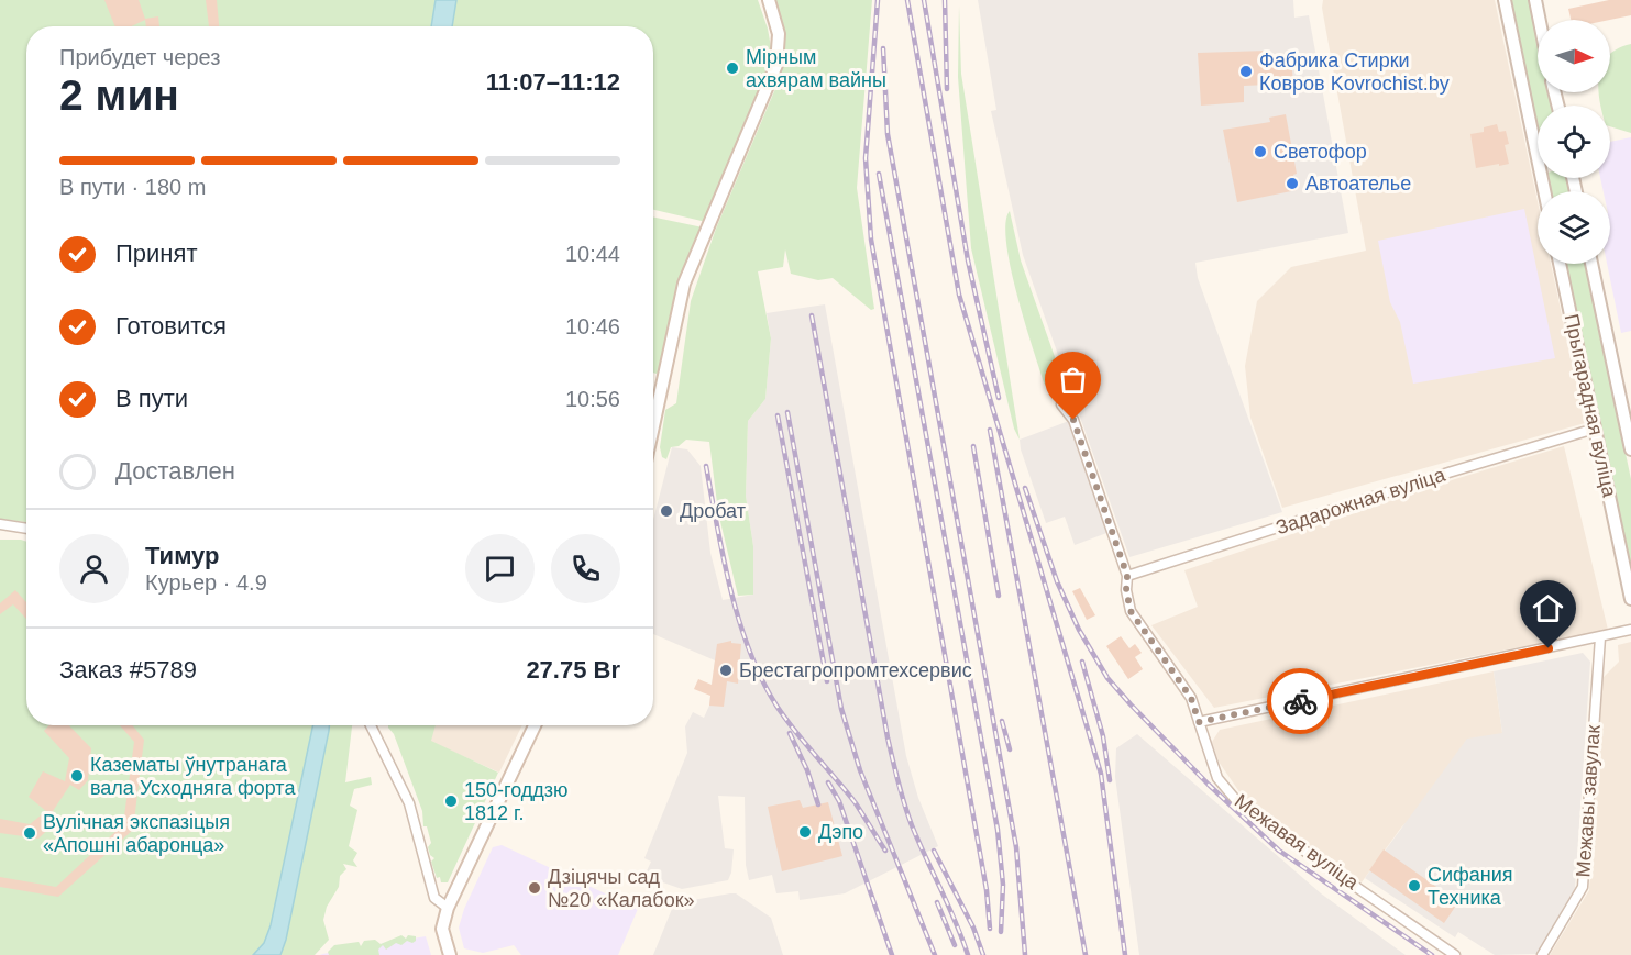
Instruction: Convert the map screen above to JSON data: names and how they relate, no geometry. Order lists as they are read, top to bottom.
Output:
{
  "streets": {
    "street": [
      "Прыгарадная вуліца",
      "Задарожная вуліца",
      "Межавы завулак",
      "Межавая вуліца"
    ]
  },
  "crossings": [
    ["Прыгарадная вуліца", "Задарожная вуліца"],
    ["Задарожная вуліца", "Межавая вуліца"]
  ],
  "places": [
    "Мірным ахвярам вайны",
    "Фабрика Стирки Ковров Kovrochist.by",
    "Светофор",
    "Автоателье",
    "Дробат",
    "Брестагропромтехсервис",
    "Казематы ўнутранага вала Усходняга форта",
    "150-годдзю 1812 г.",
    "Дэпо",
    "Вулічная экспазіцыя «Апошні абаронца»",
    "Сифания Техника",
    "Дзіцячы сад №20 «Калабок»"
  ],
  "north": "right",
  "page": {
    "heading": ["2 мин", "Прибудет через", "11:07–11:12"],
    "panel": [
      "Тимур",
      "Курьер · 4.9",
      "Заказ #5789",
      "27.75 Br"
    ],
    "bar": "В пути · 180 m",
    "list": [
      ["Принят", "10:44"],
      ["Готовится", "10:46"],
      ["В пути", "10:56"],
      "Доставлен"
    ]
  }
}
